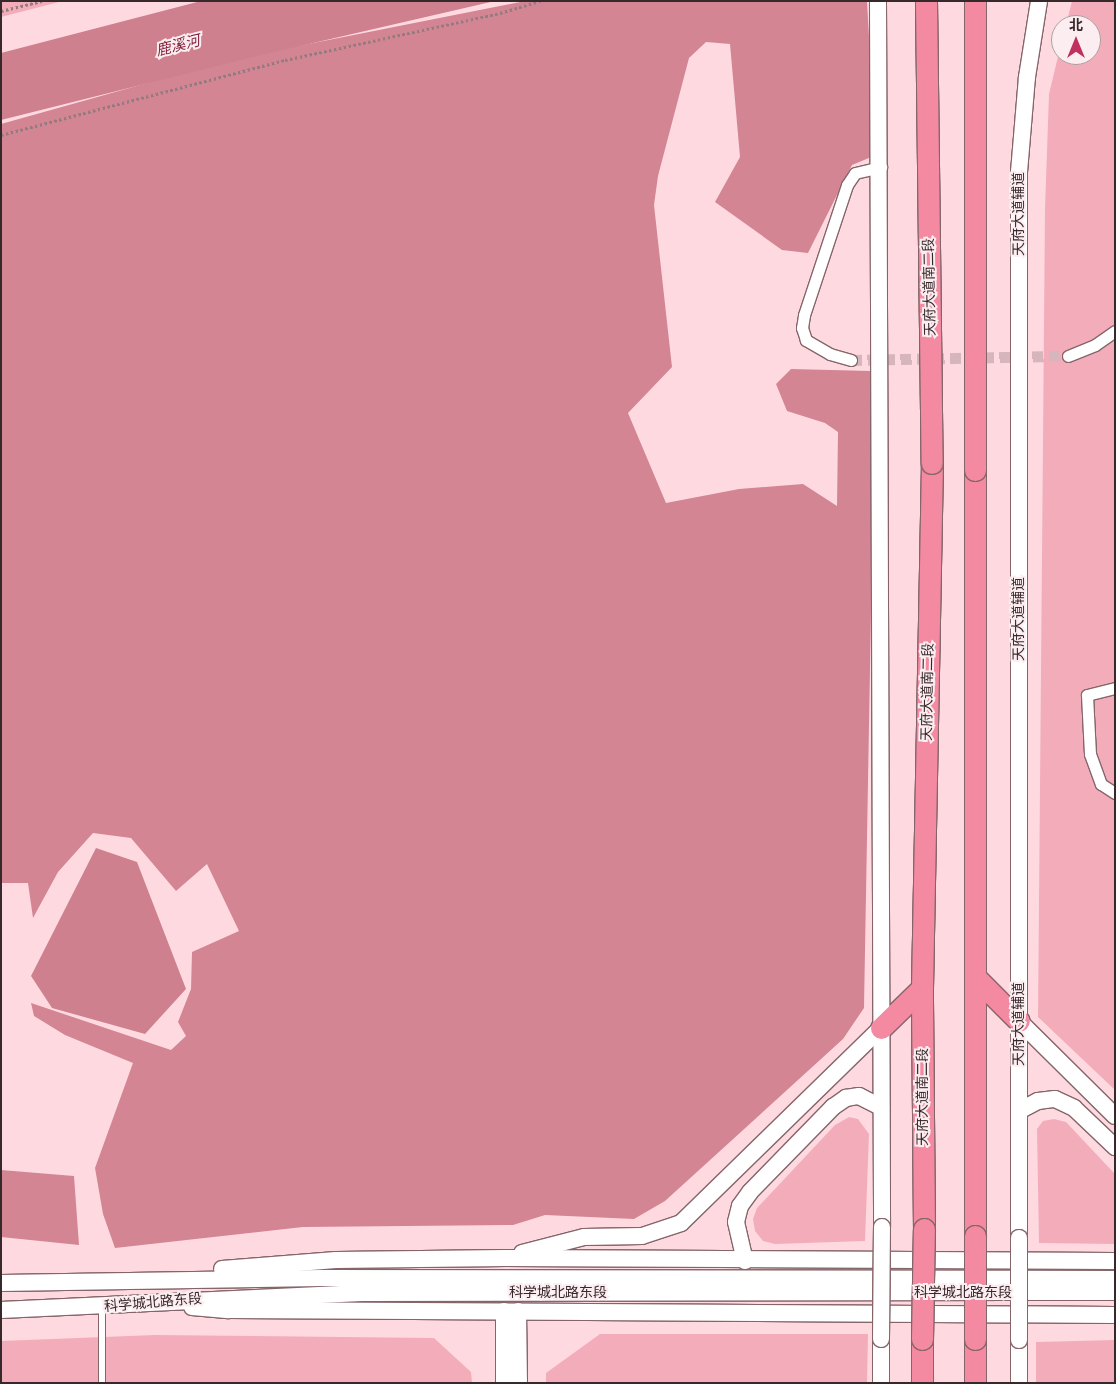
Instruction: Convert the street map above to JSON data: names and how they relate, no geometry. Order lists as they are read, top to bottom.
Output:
{
  "streets": {
    "highway": ["天府大道南二段"],
    "street": ["天府大道辅道", "科学城北路东段"]
  },
  "water": ["鹿溪河"],
  "north": "top"
}
